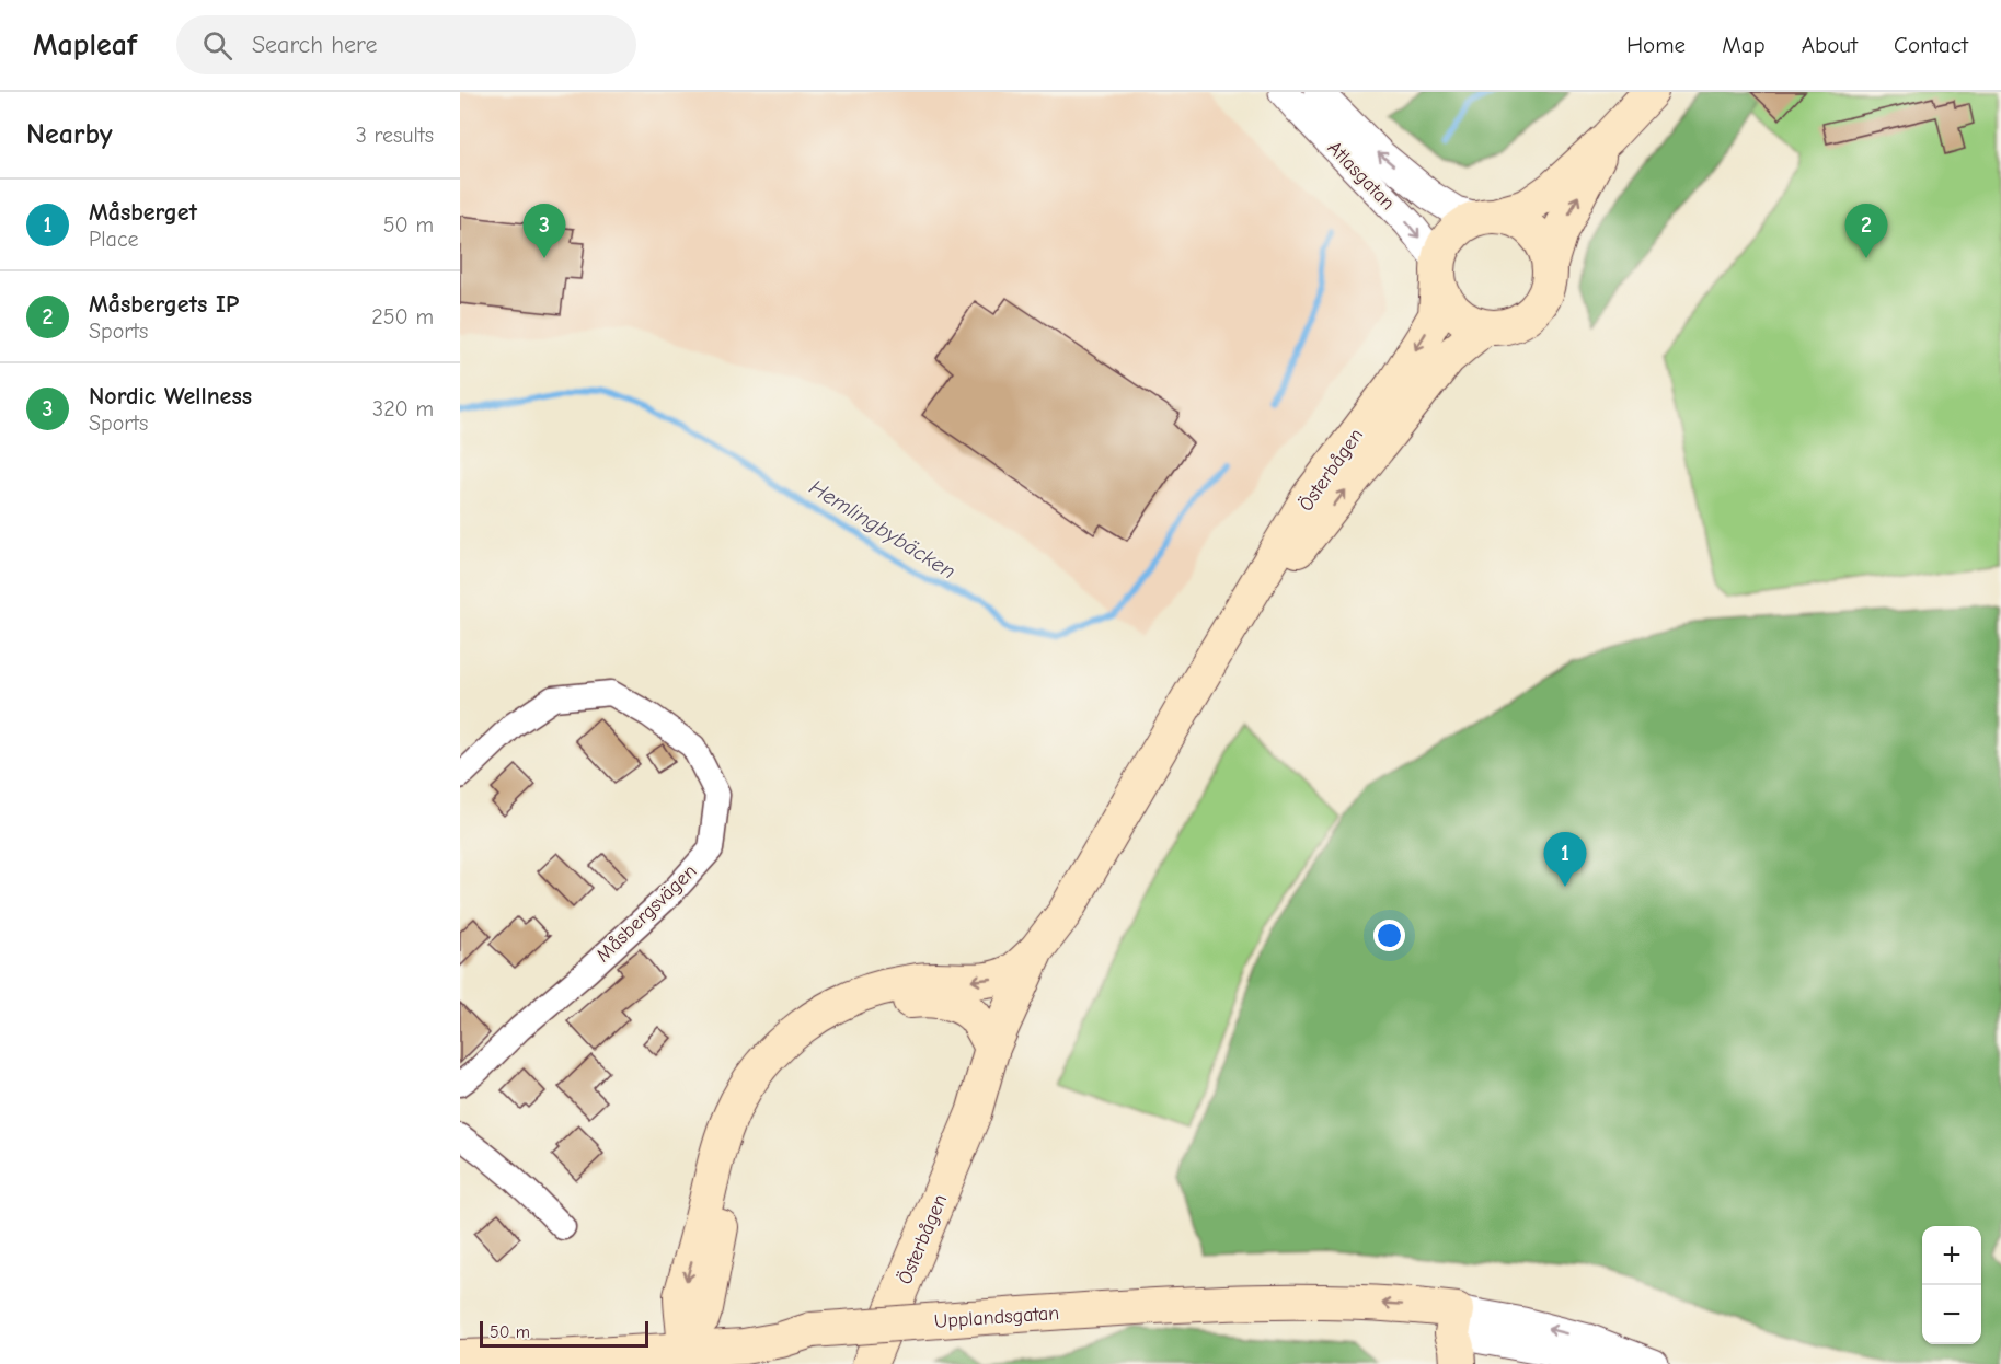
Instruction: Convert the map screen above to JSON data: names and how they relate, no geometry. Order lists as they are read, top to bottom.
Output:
{
  "streets": {
    "main road": ["Österbågen", "Upplandsgatan"],
    "street": ["Atlasgatan", "Måsbergsvägen"]
  },
  "crossings": [
    ["Atlasgatan", "Österbågen"]
  ],
  "water": ["Hemlingbybäcken"],
  "scale_bar": "50 m",
  "page": {
    "header": "Mapleaf",
    "search": "Search here",
    "nav": [
      "Home",
      "Map",
      "About",
      "Contact"
    ],
    "heading": ["Nearby", "3 results"],
    "list": [
      {
        "mark": "1",
        "name": "Måsberget",
        "note": "Place",
        "value": "50 m"
      },
      {
        "mark": "2",
        "name": "Måsbergets IP",
        "note": "Sports",
        "value": "250 m"
      },
      {
        "mark": "3",
        "name": "Nordic Wellness",
        "note": "Sports",
        "value": "320 m"
      }
    ],
    "pins": ["2", "3", "1"],
    "map_buttons": ["+", "−"],
    "scale": "50 m"
  }
}
